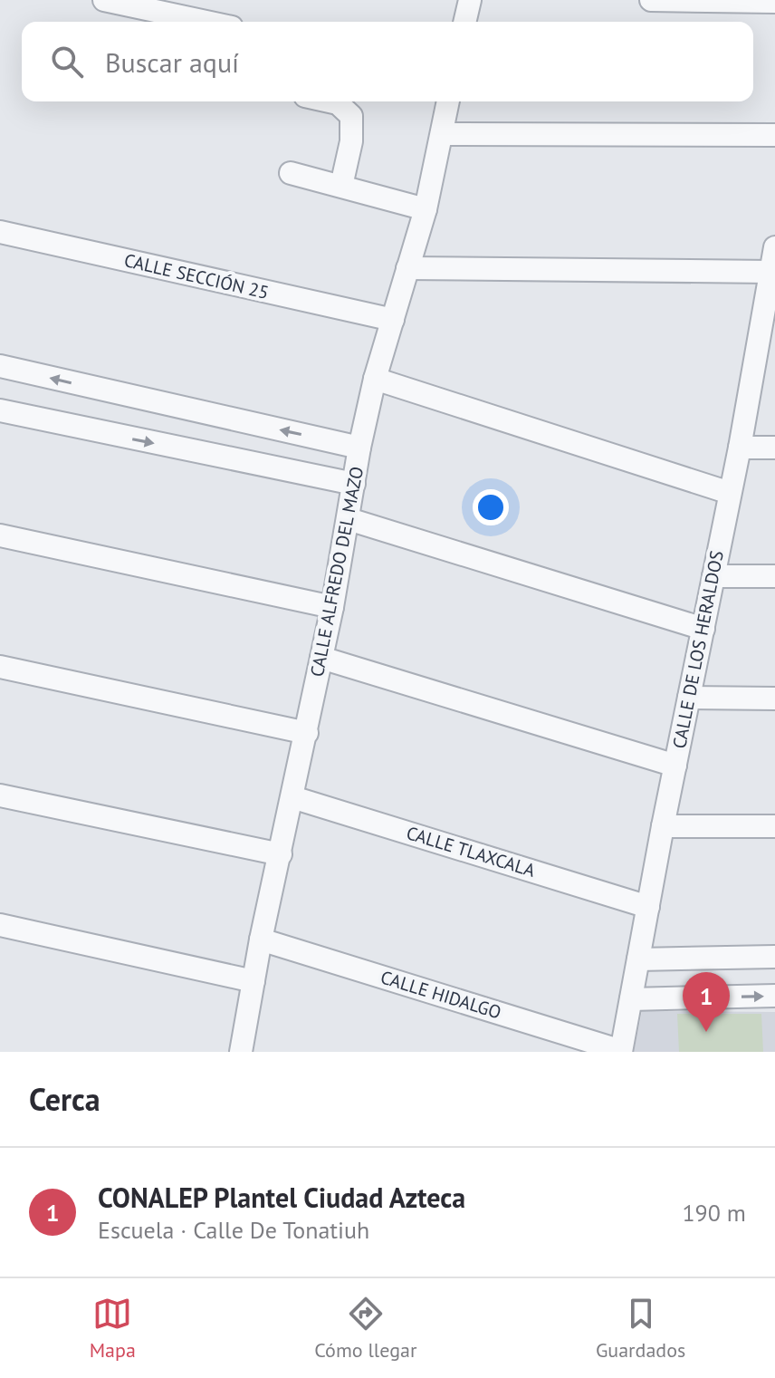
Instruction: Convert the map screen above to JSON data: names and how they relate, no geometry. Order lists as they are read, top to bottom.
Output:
{
  "streets": {
    "street": [
      "CALLE SECCIÓN 25",
      "CALLE ALFREDO DEL MAZO",
      "CALLE DE LOS HERALDOS",
      "CALLE TLAXCALA",
      "CALLE HIDALGO"
    ]
  },
  "crossings": [
    ["CALLE SECCIÓN 25", "CALLE ALFREDO DEL MAZO"],
    ["CALLE ALFREDO DEL MAZO", "CALLE TLAXCALA"],
    ["CALLE ALFREDO DEL MAZO", "CALLE HIDALGO"],
    ["CALLE DE LOS HERALDOS", "CALLE TLAXCALA"],
    ["CALLE DE LOS HERALDOS", "CALLE HIDALGO"]
  ],
  "page": {
    "search": "Buscar aquí",
    "pins": "1",
    "heading": "Cerca",
    "list": [
      {
        "mark": "1",
        "name": "CONALEP Plantel Ciudad Azteca",
        "note": "Escuela · Calle De Tonatiuh",
        "value": "190 m"
      }
    ],
    "nav": ["Mapa", "Cómo llegar", "Guardados"]
  }
}
